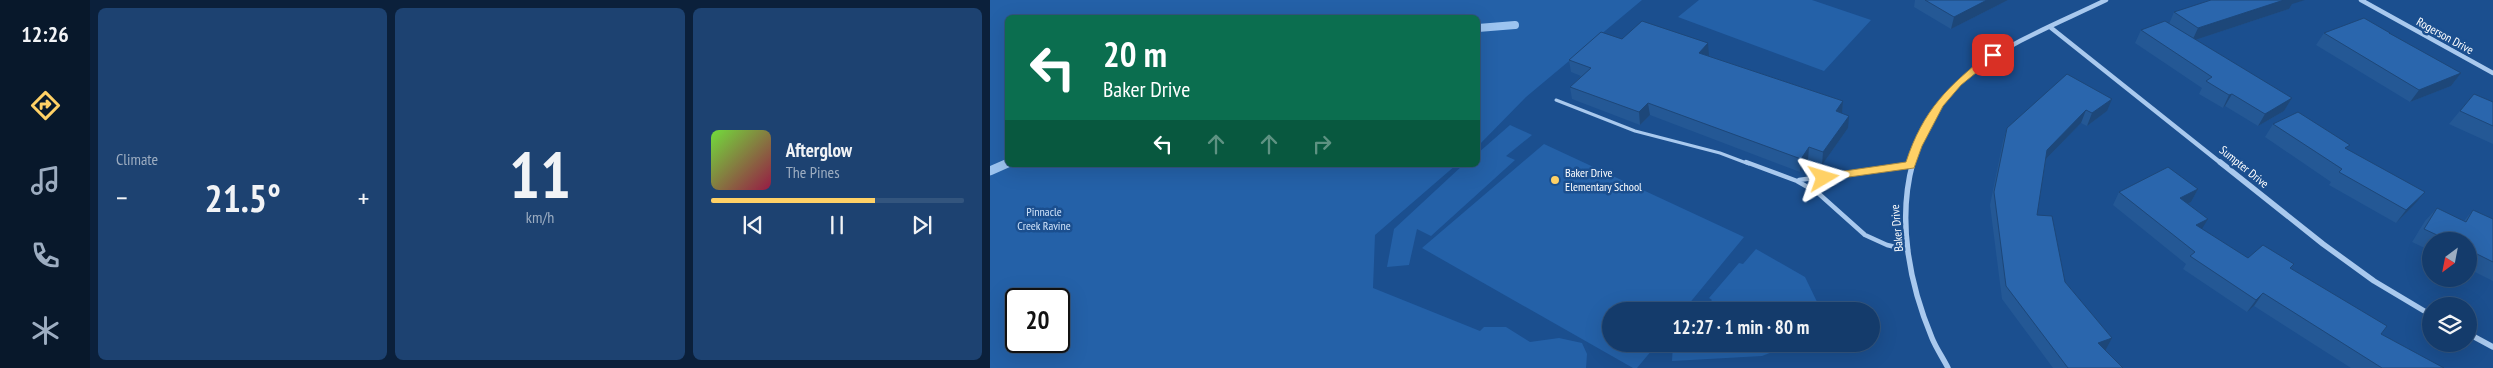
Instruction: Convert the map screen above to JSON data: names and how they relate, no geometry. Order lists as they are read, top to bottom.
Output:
{
  "streets": {
    "street": ["Rogerson Drive", "Sumpter Drive", "Baker Drive"]
  },
  "crossings": [
    ["Sumpter Drive", "Baker Drive"]
  ],
  "parks": ["Pinnacle Creek Ravine"],
  "places": ["Baker Drive Elementary School"],
  "north": "bottom left",
  "page": {
    "tabs": "12:26",
    "tile": [
      "Climate",
      ["11", "km/h"]
    ],
    "turn": ["20 m", "Baker Drive"],
    "song": ["Afterglow", "The Pines"],
    "heat": ["−", "21.5°", "+"],
    "limit": "20",
    "trip": "12:27 · 1 min · 80 m"
  }
}
